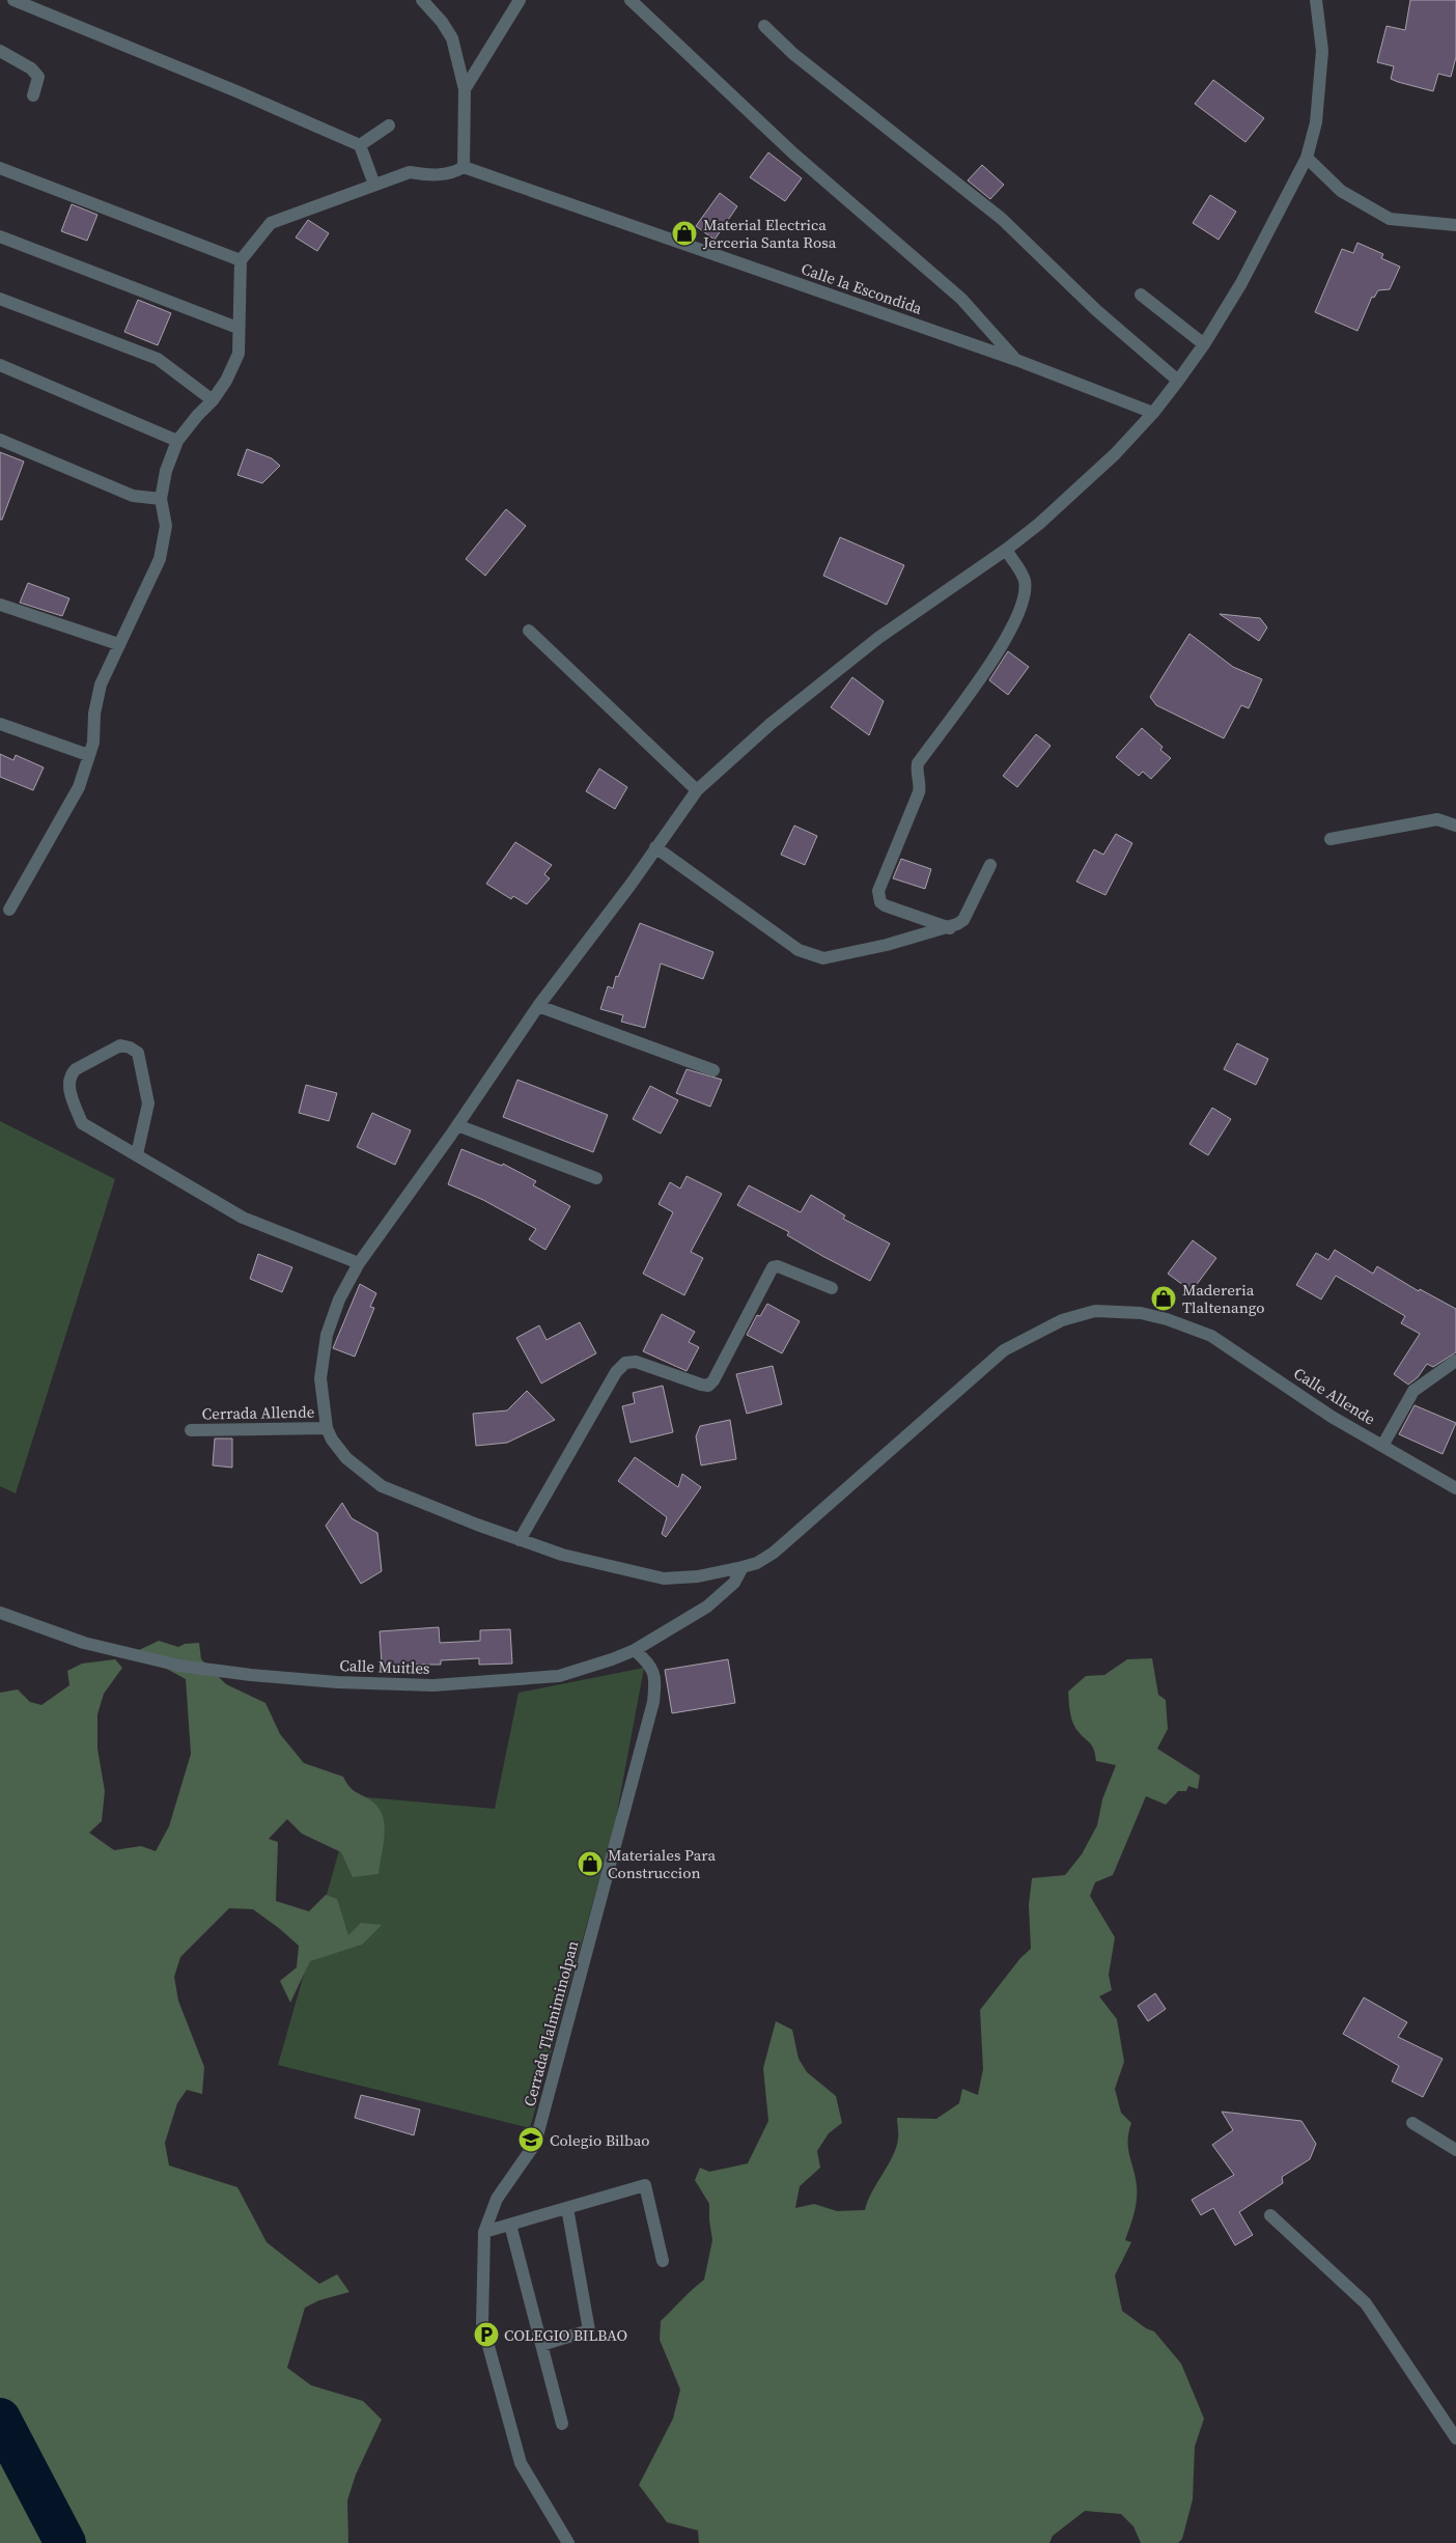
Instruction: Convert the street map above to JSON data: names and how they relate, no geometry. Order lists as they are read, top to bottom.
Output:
{
  "streets": {
    "street": [
      "Calle la Escondida",
      "Calle Allende",
      "Cerrada Allende",
      "Calle Muitles",
      "Cerrada Tlalmiminolpan"
    ]
  },
  "crossings": [
    ["Calle Allende", "Cerrada Allende"],
    ["Calle Allende", "Calle Muitles"],
    ["Calle Muitles", "Cerrada Tlalmiminolpan"]
  ],
  "places": {
    "shop": ["Material Electrica Jerceria Santa Rosa", "Madereria Tlaltenango", "Materiales Para Construccion"],
    "school or university": ["Colegio Bilbao"],
    "parking": ["COLEGIO BILBAO"]
  }
}
